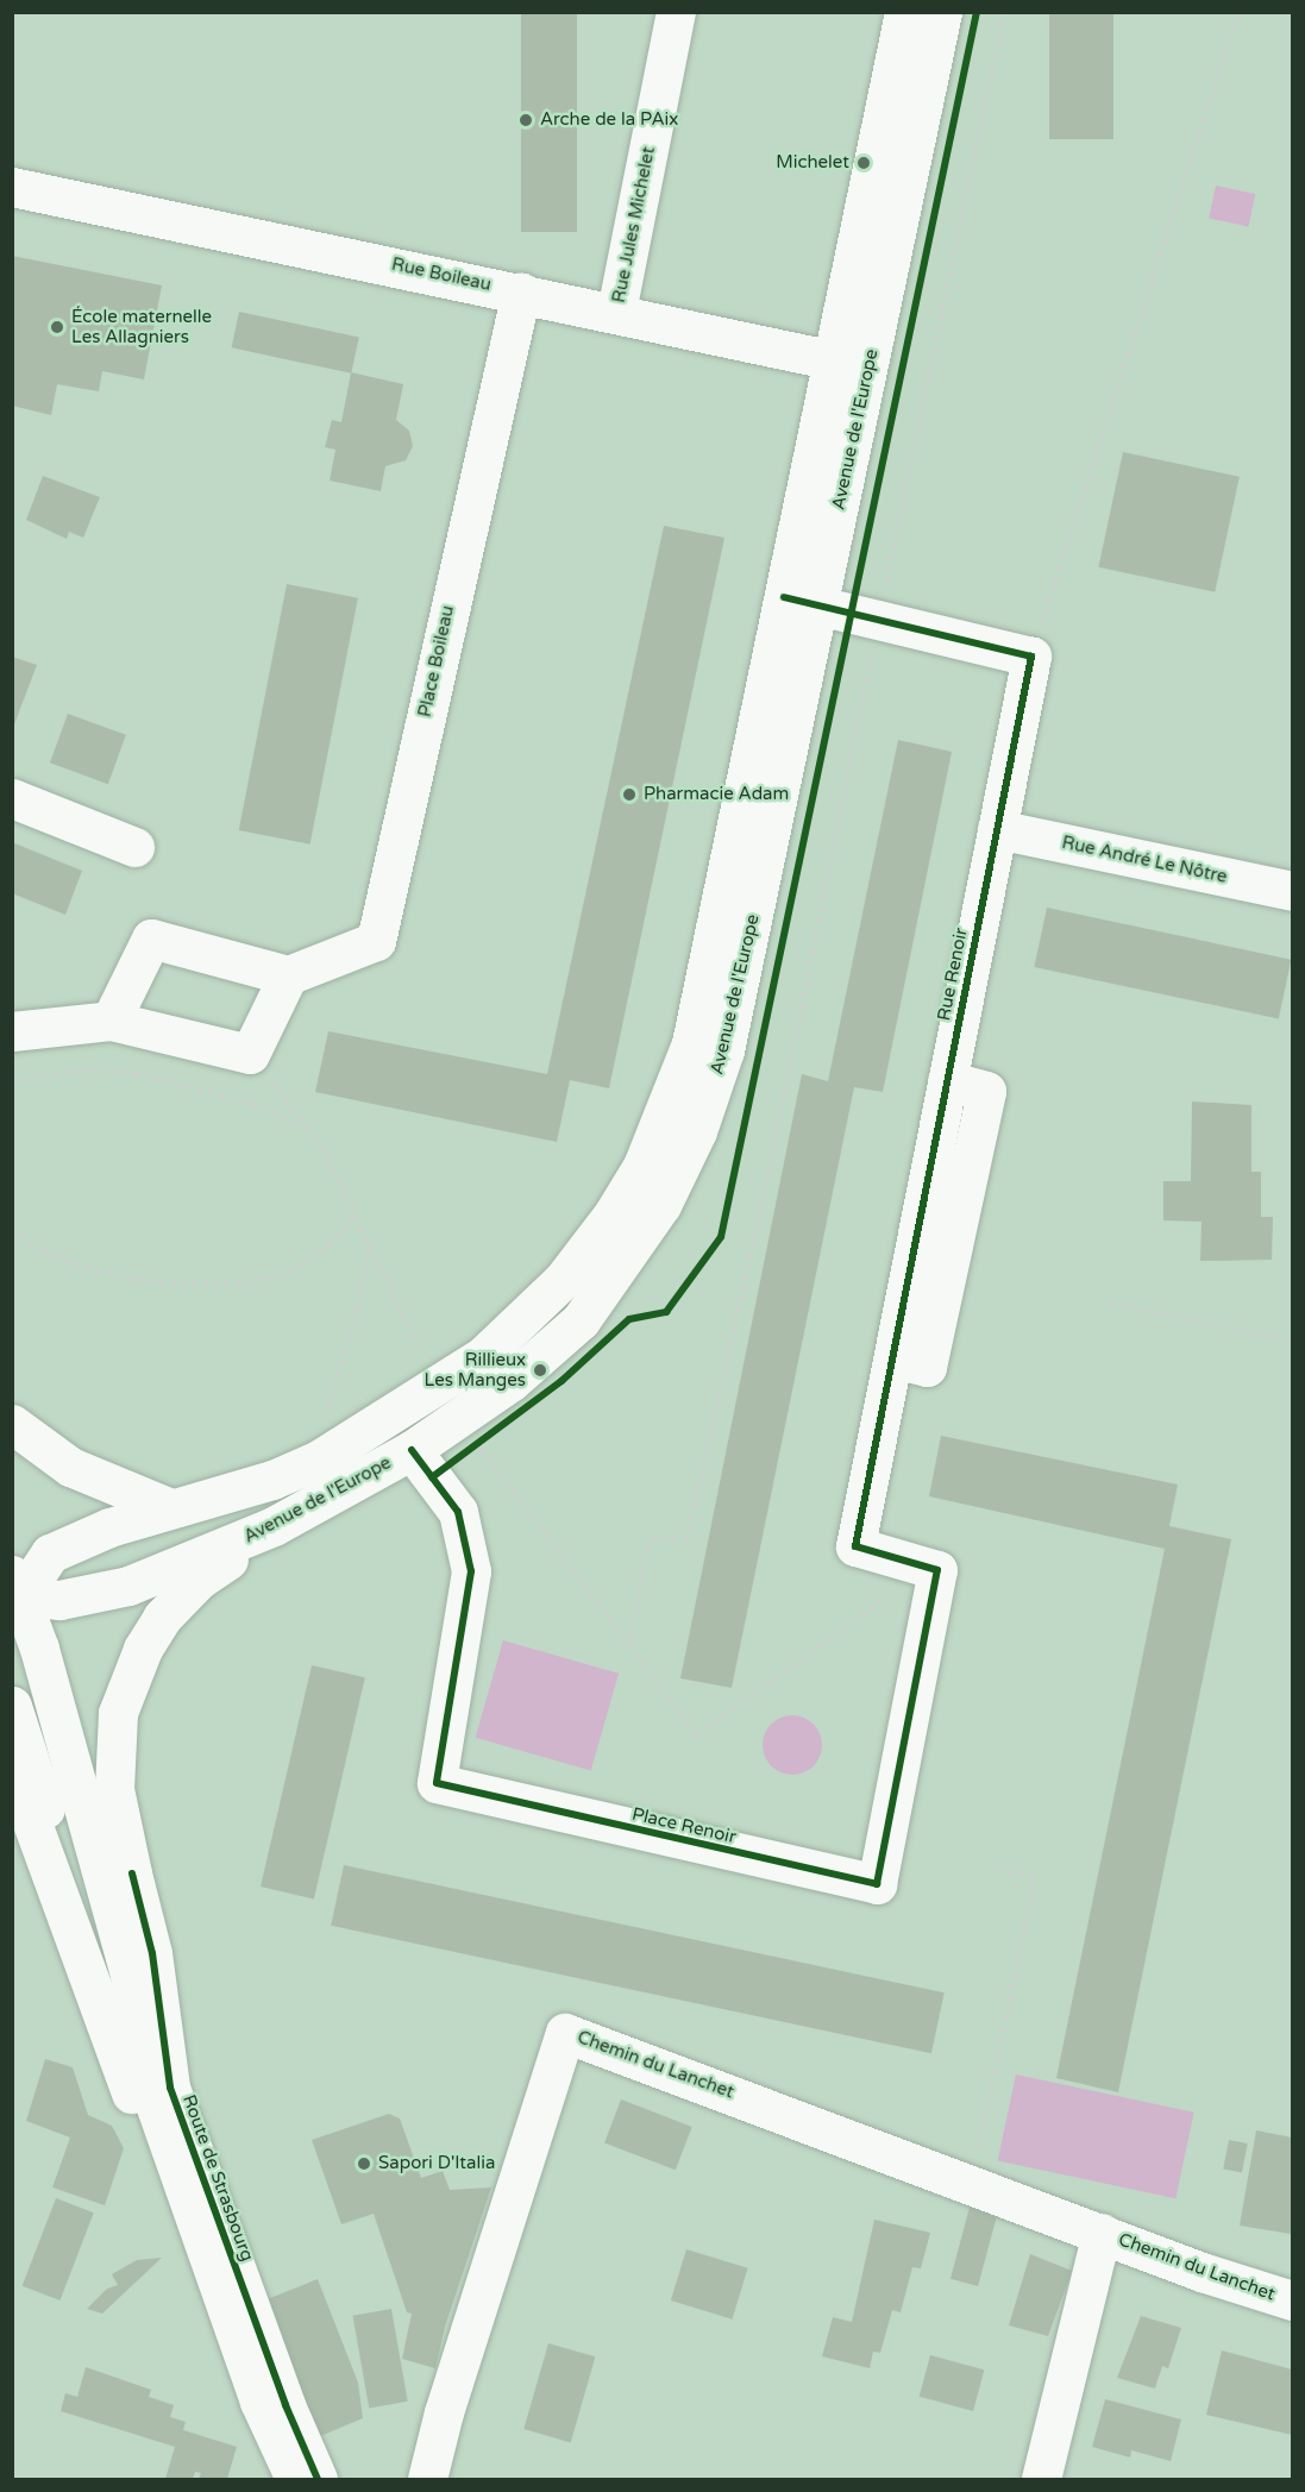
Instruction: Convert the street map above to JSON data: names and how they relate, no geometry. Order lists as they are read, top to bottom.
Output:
{
  "streets": {
    "street": [
      "Rue Jules Michelet",
      "Rue Boileau",
      "Avenue de l'Europe",
      "Place Boileau",
      "Rue André Le Nôtre",
      "Rue Renoir",
      "Place Renoir",
      "Chemin du Lanchet",
      "Route de Strasbourg"
    ]
  },
  "crossings": [
    ["Rue Jules Michelet", "Rue Boileau"],
    ["Rue Boileau", "Avenue de l'Europe"],
    ["Rue Boileau", "Place Boileau"],
    ["Avenue de l'Europe", "Place Renoir"],
    ["Avenue de l'Europe", "Route de Strasbourg"],
    ["Rue André Le Nôtre", "Rue Renoir"],
    ["Rue Renoir", "Place Renoir"]
  ],
  "places": [
    "Arche de la PAix",
    "Michelet",
    "École maternelle Les Allagniers",
    "Pharmacie Adam",
    "Rillieux Les Manges",
    "Sapori D'Italia"
  ]
}
